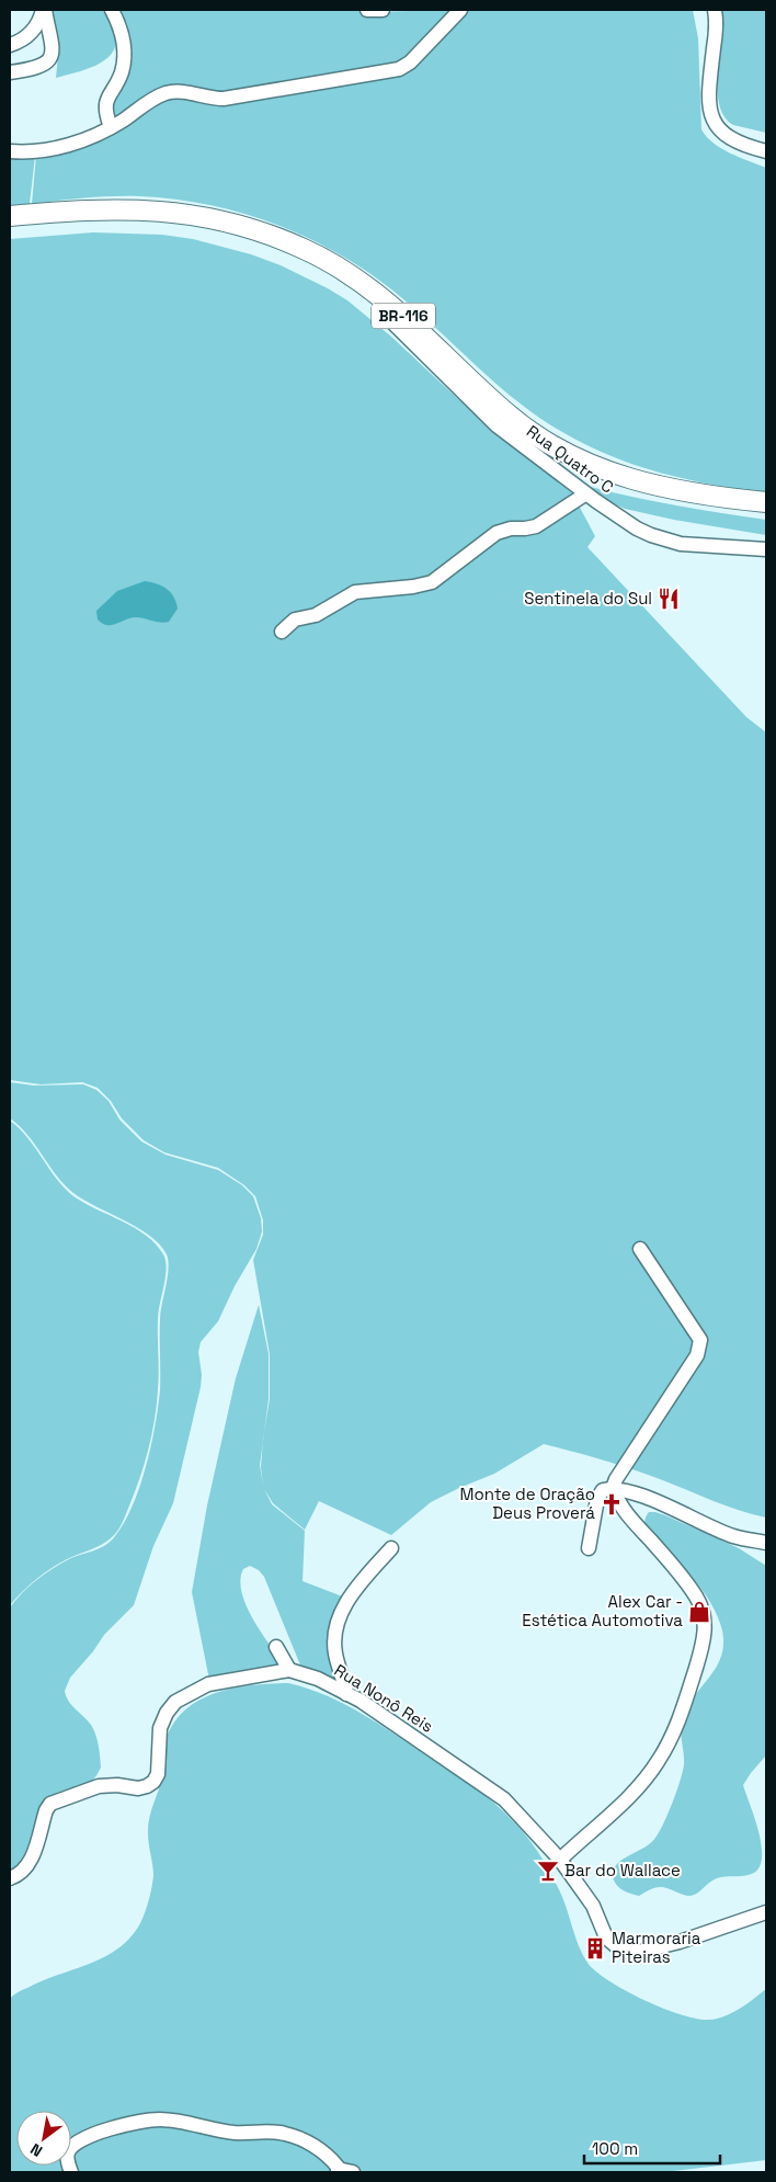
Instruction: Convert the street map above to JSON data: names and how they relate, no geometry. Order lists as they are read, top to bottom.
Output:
{
  "streets": {
    "highway": ["BR-116"],
    "street": ["Rua Quatro C", "Rua Nonô Reis"]
  },
  "crossings": [
    ["BR-116", "Rua Quatro C"]
  ],
  "places": {
    "restaurant": ["Sentinela do Sul"],
    "church": ["Monte de Oração Deus Proverá"],
    "shop": ["Alex Car - Estética Automotiva"],
    "bar": ["Bar do Wallace"],
    "building": ["Marmoraria Piteiras"]
  },
  "scale_bar": "100 m",
  "north": "bottom left"
}
